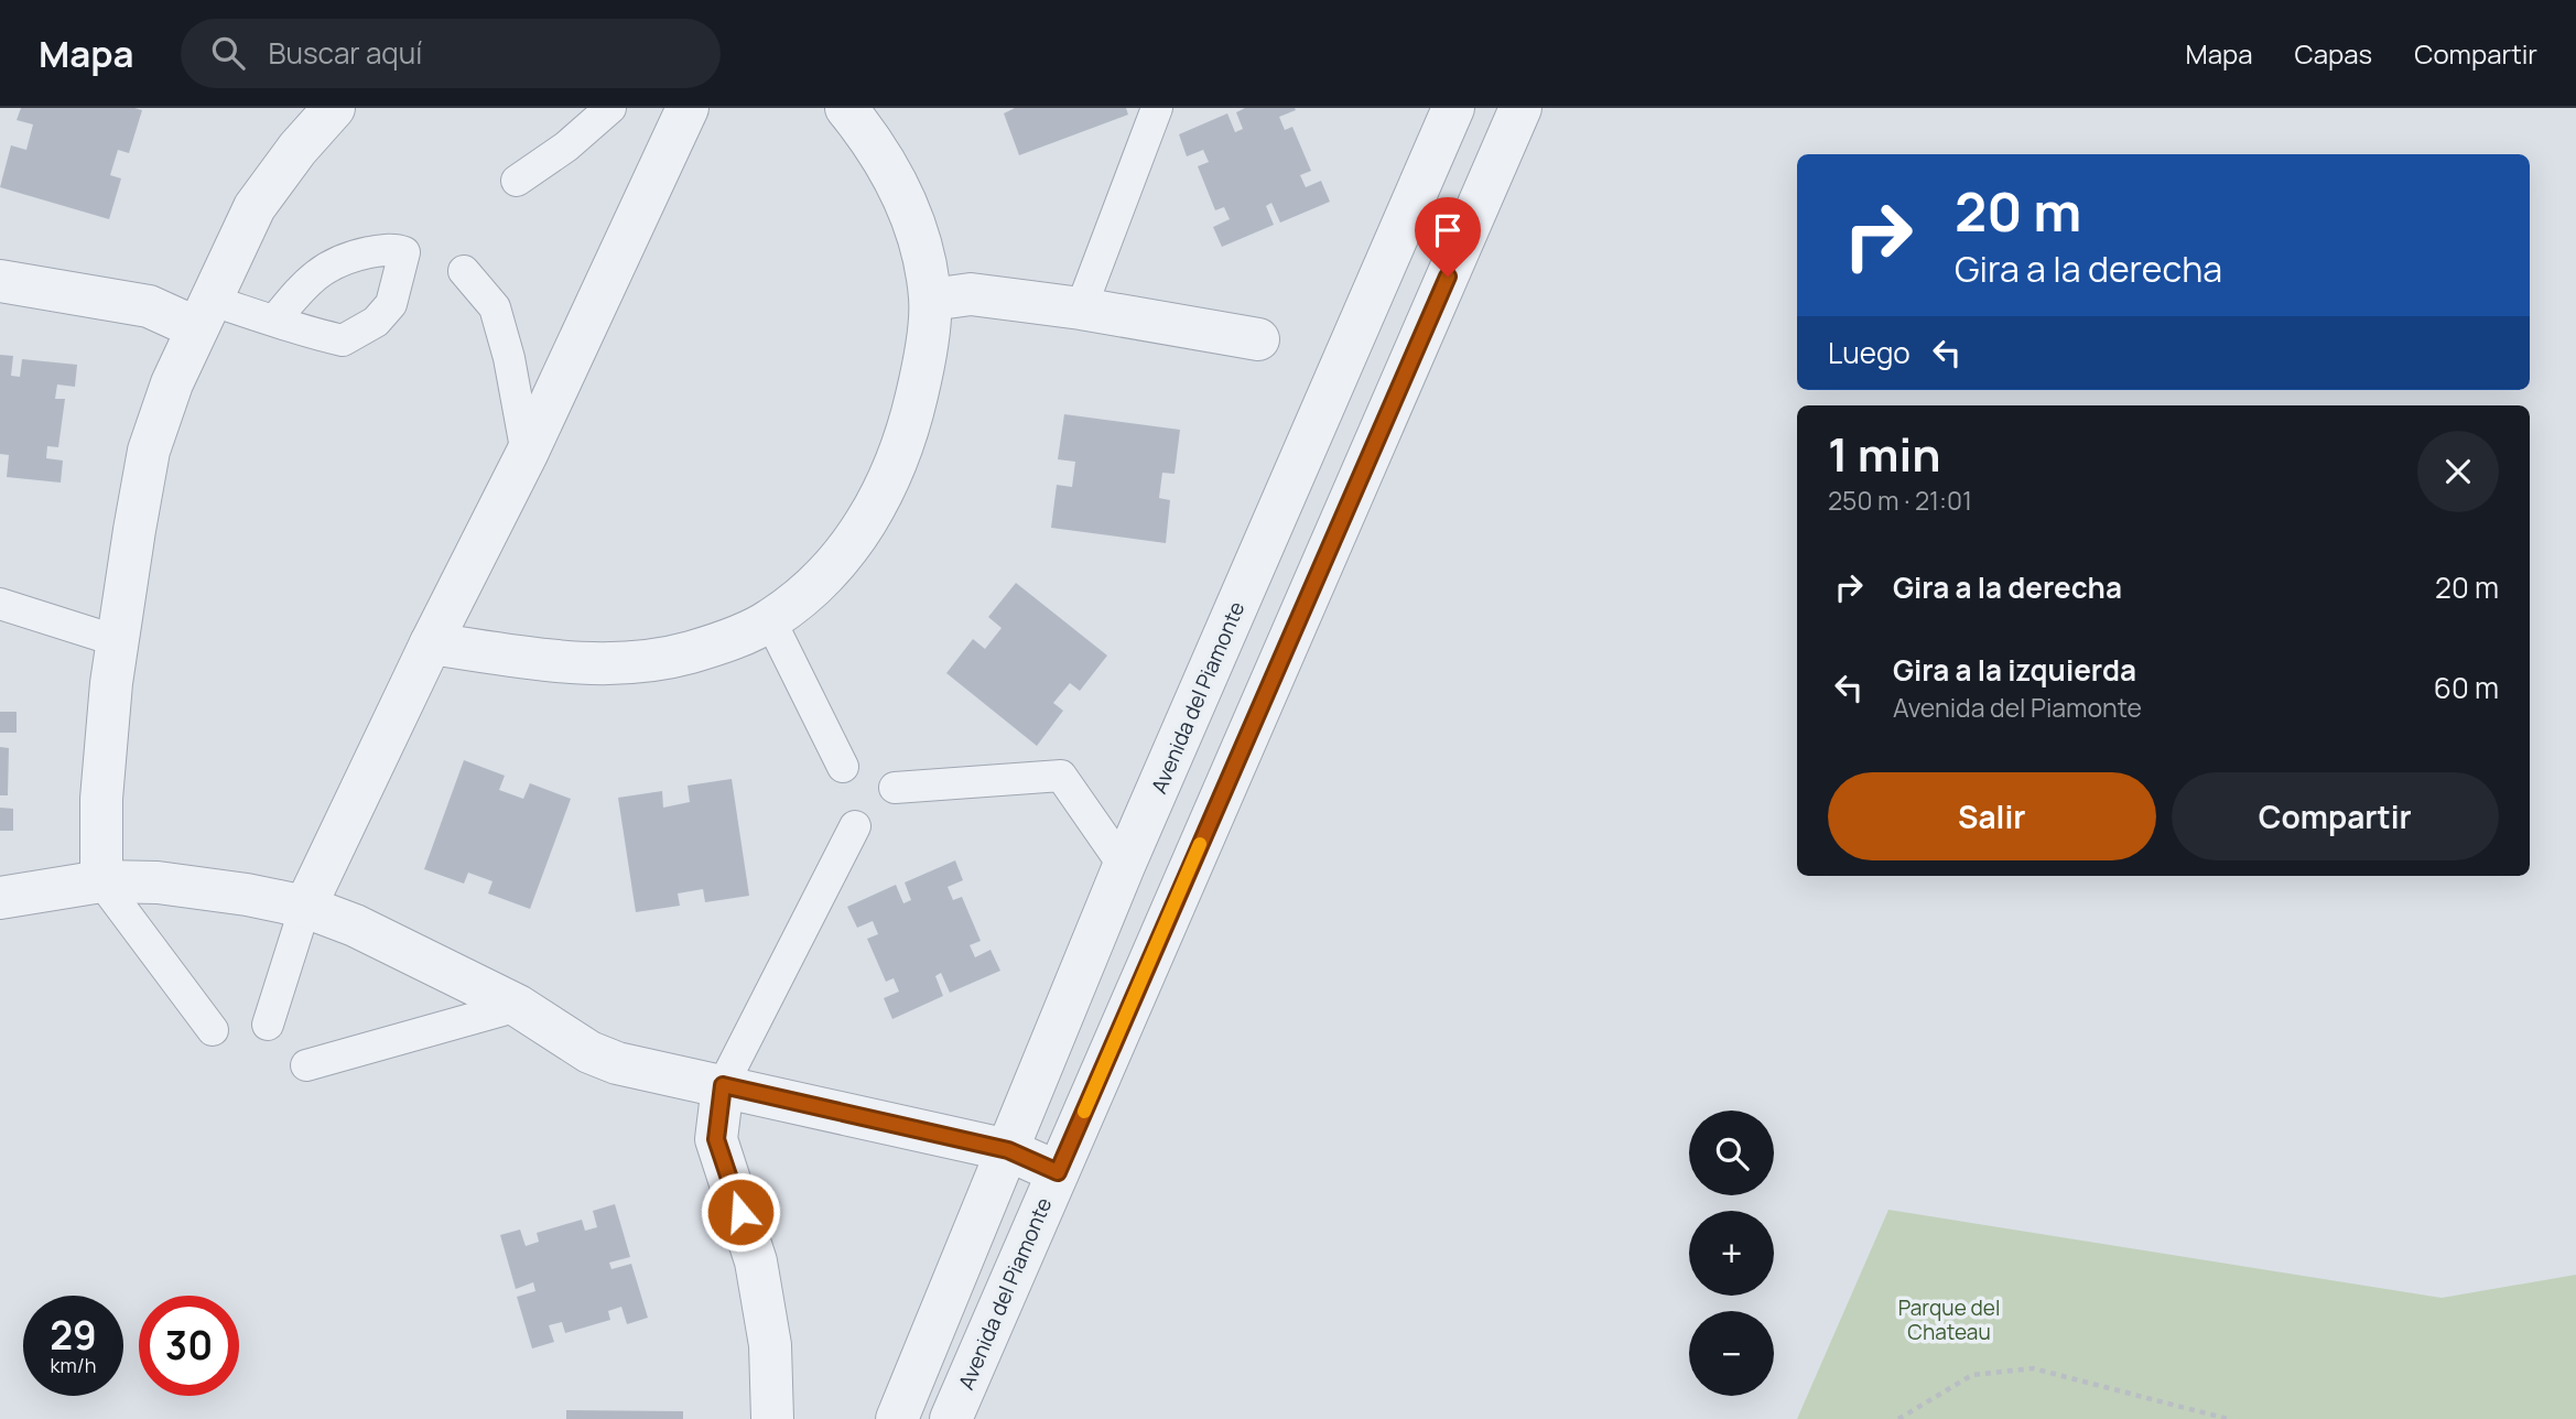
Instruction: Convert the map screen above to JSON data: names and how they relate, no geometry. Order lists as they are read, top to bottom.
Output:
{
  "streets": {
    "street": ["Avenida del Piamonte"]
  },
  "parks": ["Parque del Chateau"],
  "page": {
    "header": "Mapa",
    "search": "Buscar aquí",
    "nav": ["Mapa", "Capas", "Compartir"],
    "turn": ["20 m", "Gira a la derecha"],
    "then": "Luego",
    "heading": ["1 min", "250 m · 21:01"],
    "list": [
      {
        "name": "Gira a la derecha",
        "value": "20 m"
      },
      {
        "name": "Gira a la izquierda",
        "note": "Avenida del Piamonte",
        "value": "60 m"
      }
    ],
    "buttons": ["Salir", "Compartir"],
    "map_buttons": ["+", "−"],
    "speed": "29 km/h",
    "limit": "30"
  }
}
